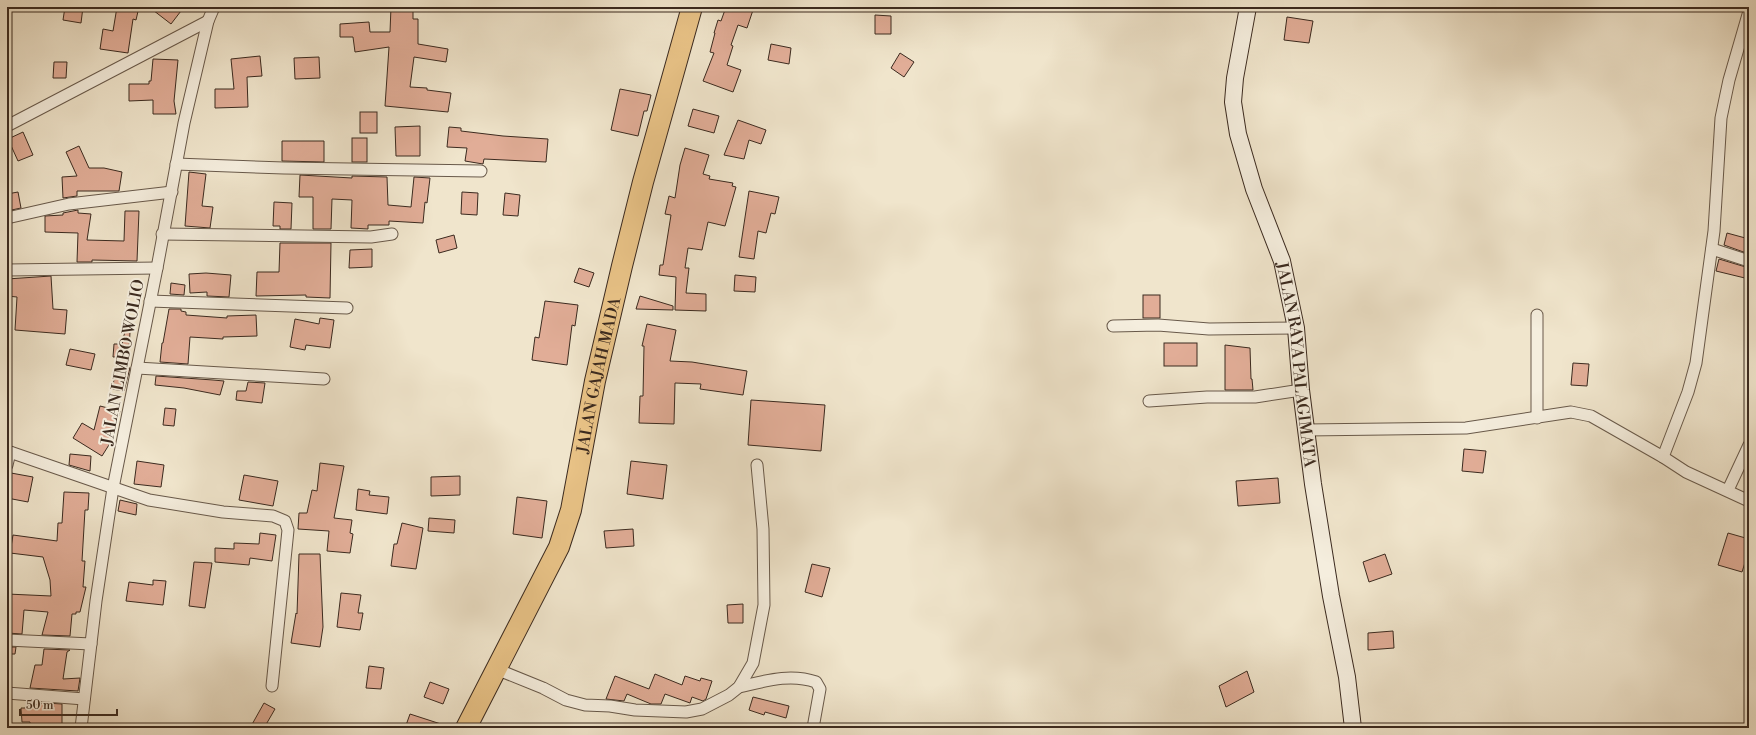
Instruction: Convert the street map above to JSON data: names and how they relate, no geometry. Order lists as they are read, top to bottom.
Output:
{
  "streets": {
    "highway": ["JALAN GAJAH MADA"],
    "street": ["JALAN LIMBO WOLIO", "JALAN RAYA PALAGIMATA"]
  },
  "scale_bar": "50 m"
}
